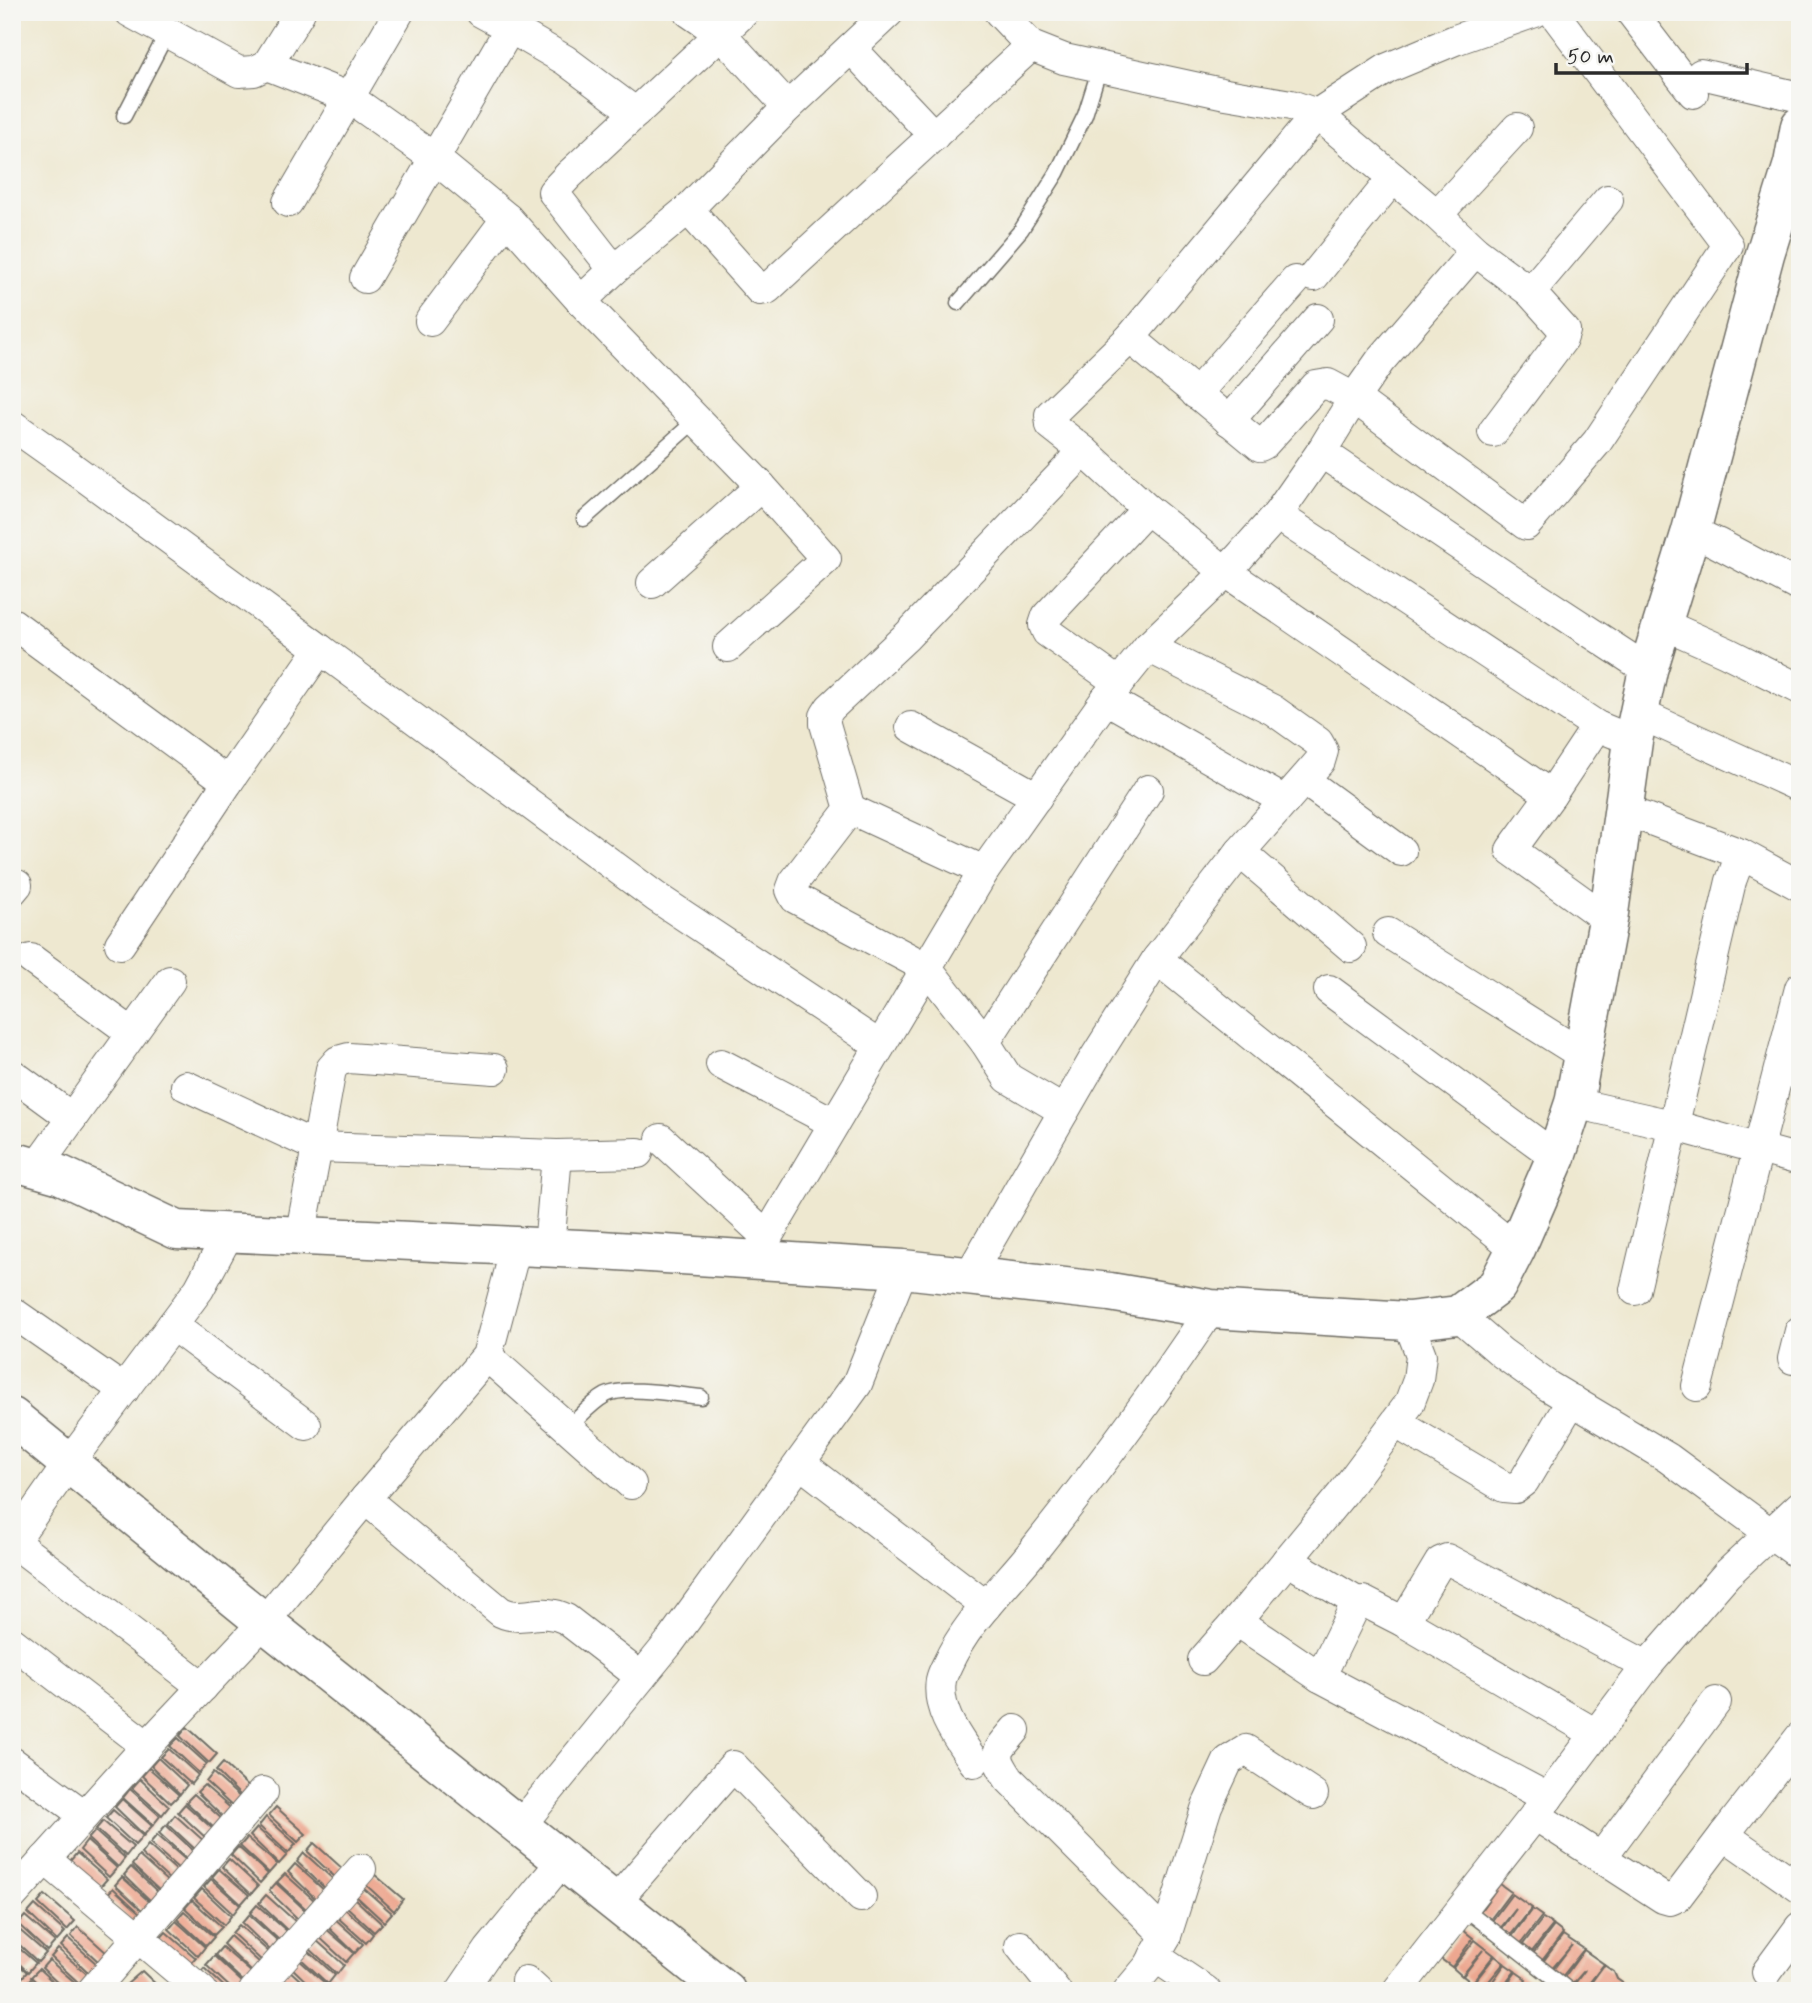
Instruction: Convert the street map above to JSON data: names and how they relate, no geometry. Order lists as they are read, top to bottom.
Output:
{
  "scale_bar": "50 m"
}
